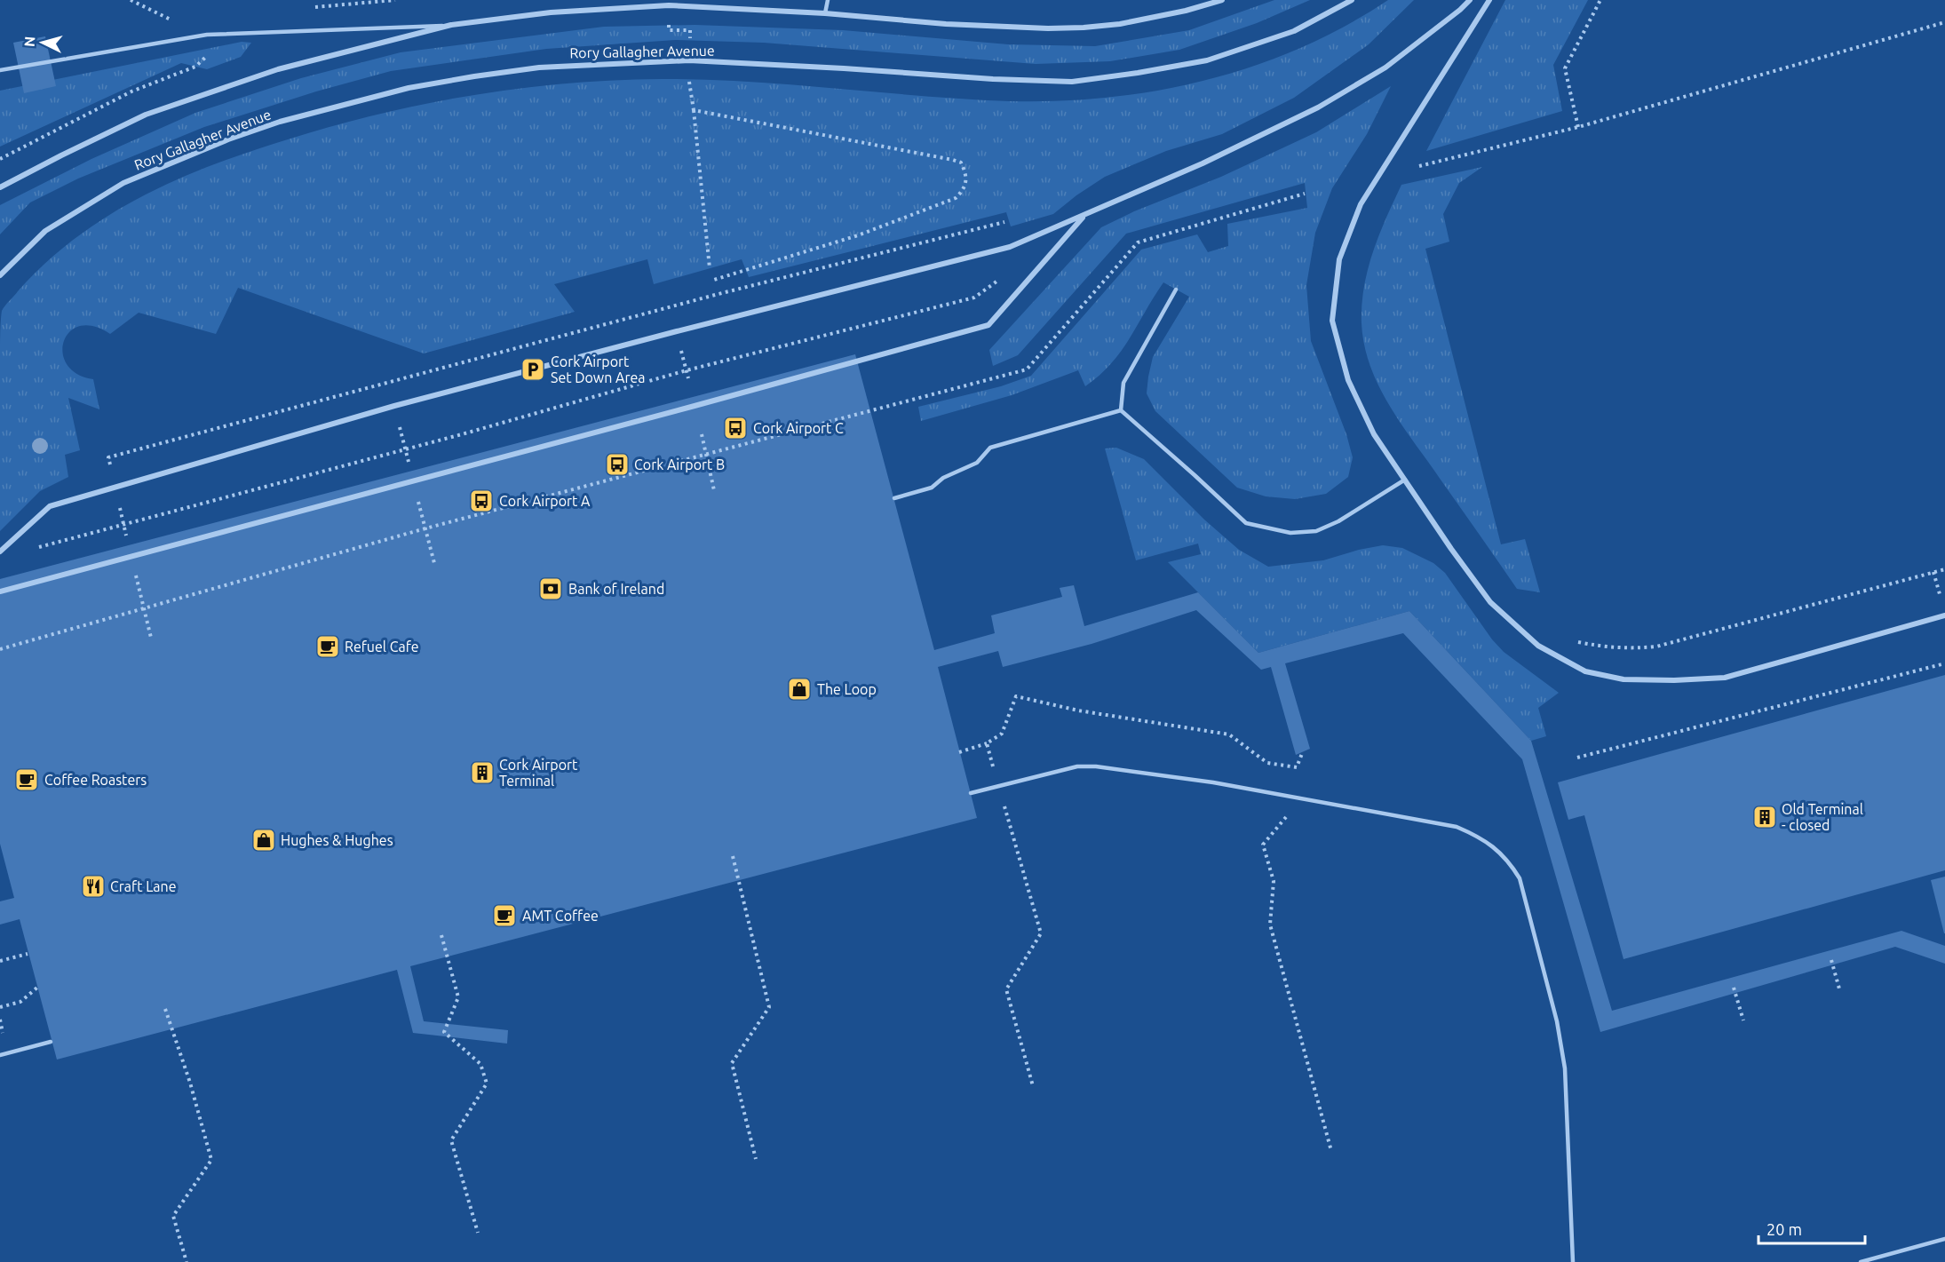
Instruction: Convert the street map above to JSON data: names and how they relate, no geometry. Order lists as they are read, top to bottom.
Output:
{
  "streets": {
    "street": ["Rory Gallagher Avenue"]
  },
  "places": {
    "parking": ["Cork Airport Set Down Area"],
    "bus stop": ["Cork Airport C", "Cork Airport B", "Cork Airport A"],
    "bank": ["Bank of Ireland"],
    "cafe": ["Refuel Cafe", "Coffee Roasters", "AMT Coffee"],
    "shop": ["The Loop", "Hughes & Hughes"],
    "building": ["Cork Airport Terminal", "Old Terminal - closed"],
    "restaurant": ["Craft Lane"]
  },
  "scale_bar": "20 m",
  "north": "left"
}
